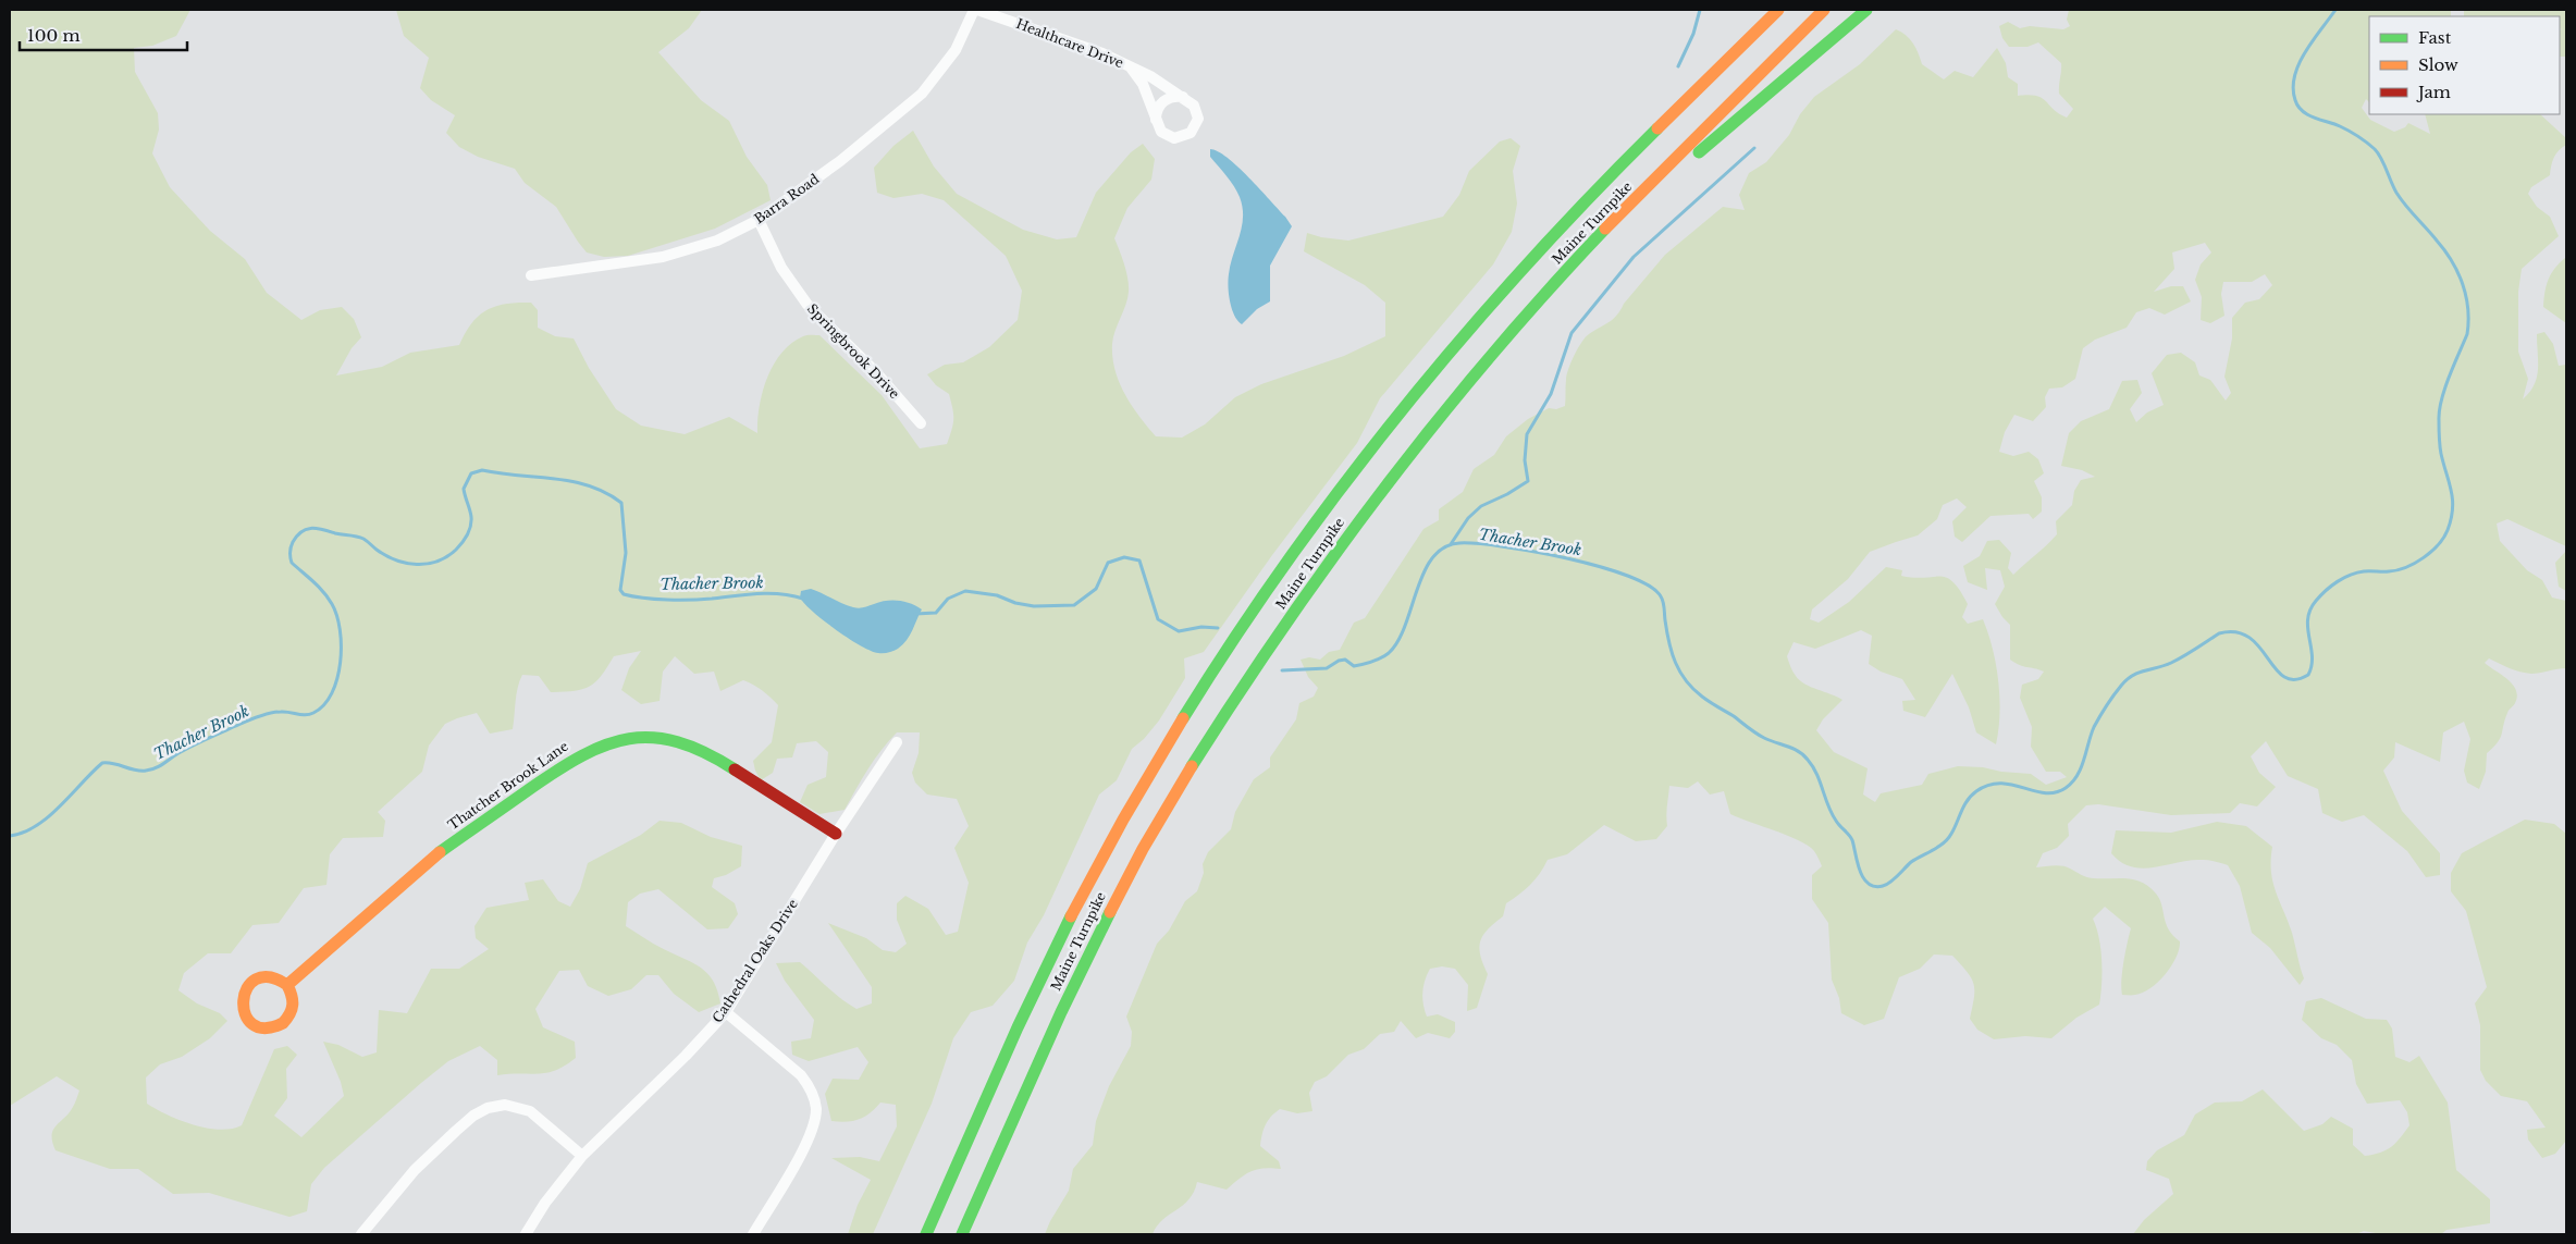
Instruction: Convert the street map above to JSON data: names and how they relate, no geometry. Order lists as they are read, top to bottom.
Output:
{
  "streets": {
    "main road": ["Maine Turnpike", "Thatcher Brook Lane"],
    "street": [
      "Healthcare Drive",
      "Barra Road",
      "Springbrook Drive",
      "Cathedral Oaks Drive"
    ]
  },
  "crossings": [
    ["Barra Road", "Springbrook Drive"],
    ["Thatcher Brook Lane", "Cathedral Oaks Drive"]
  ],
  "water": ["Thacher Brook"],
  "legend": ["Fast", "Slow", "Jam"],
  "scale_bar": "100 m"
}
